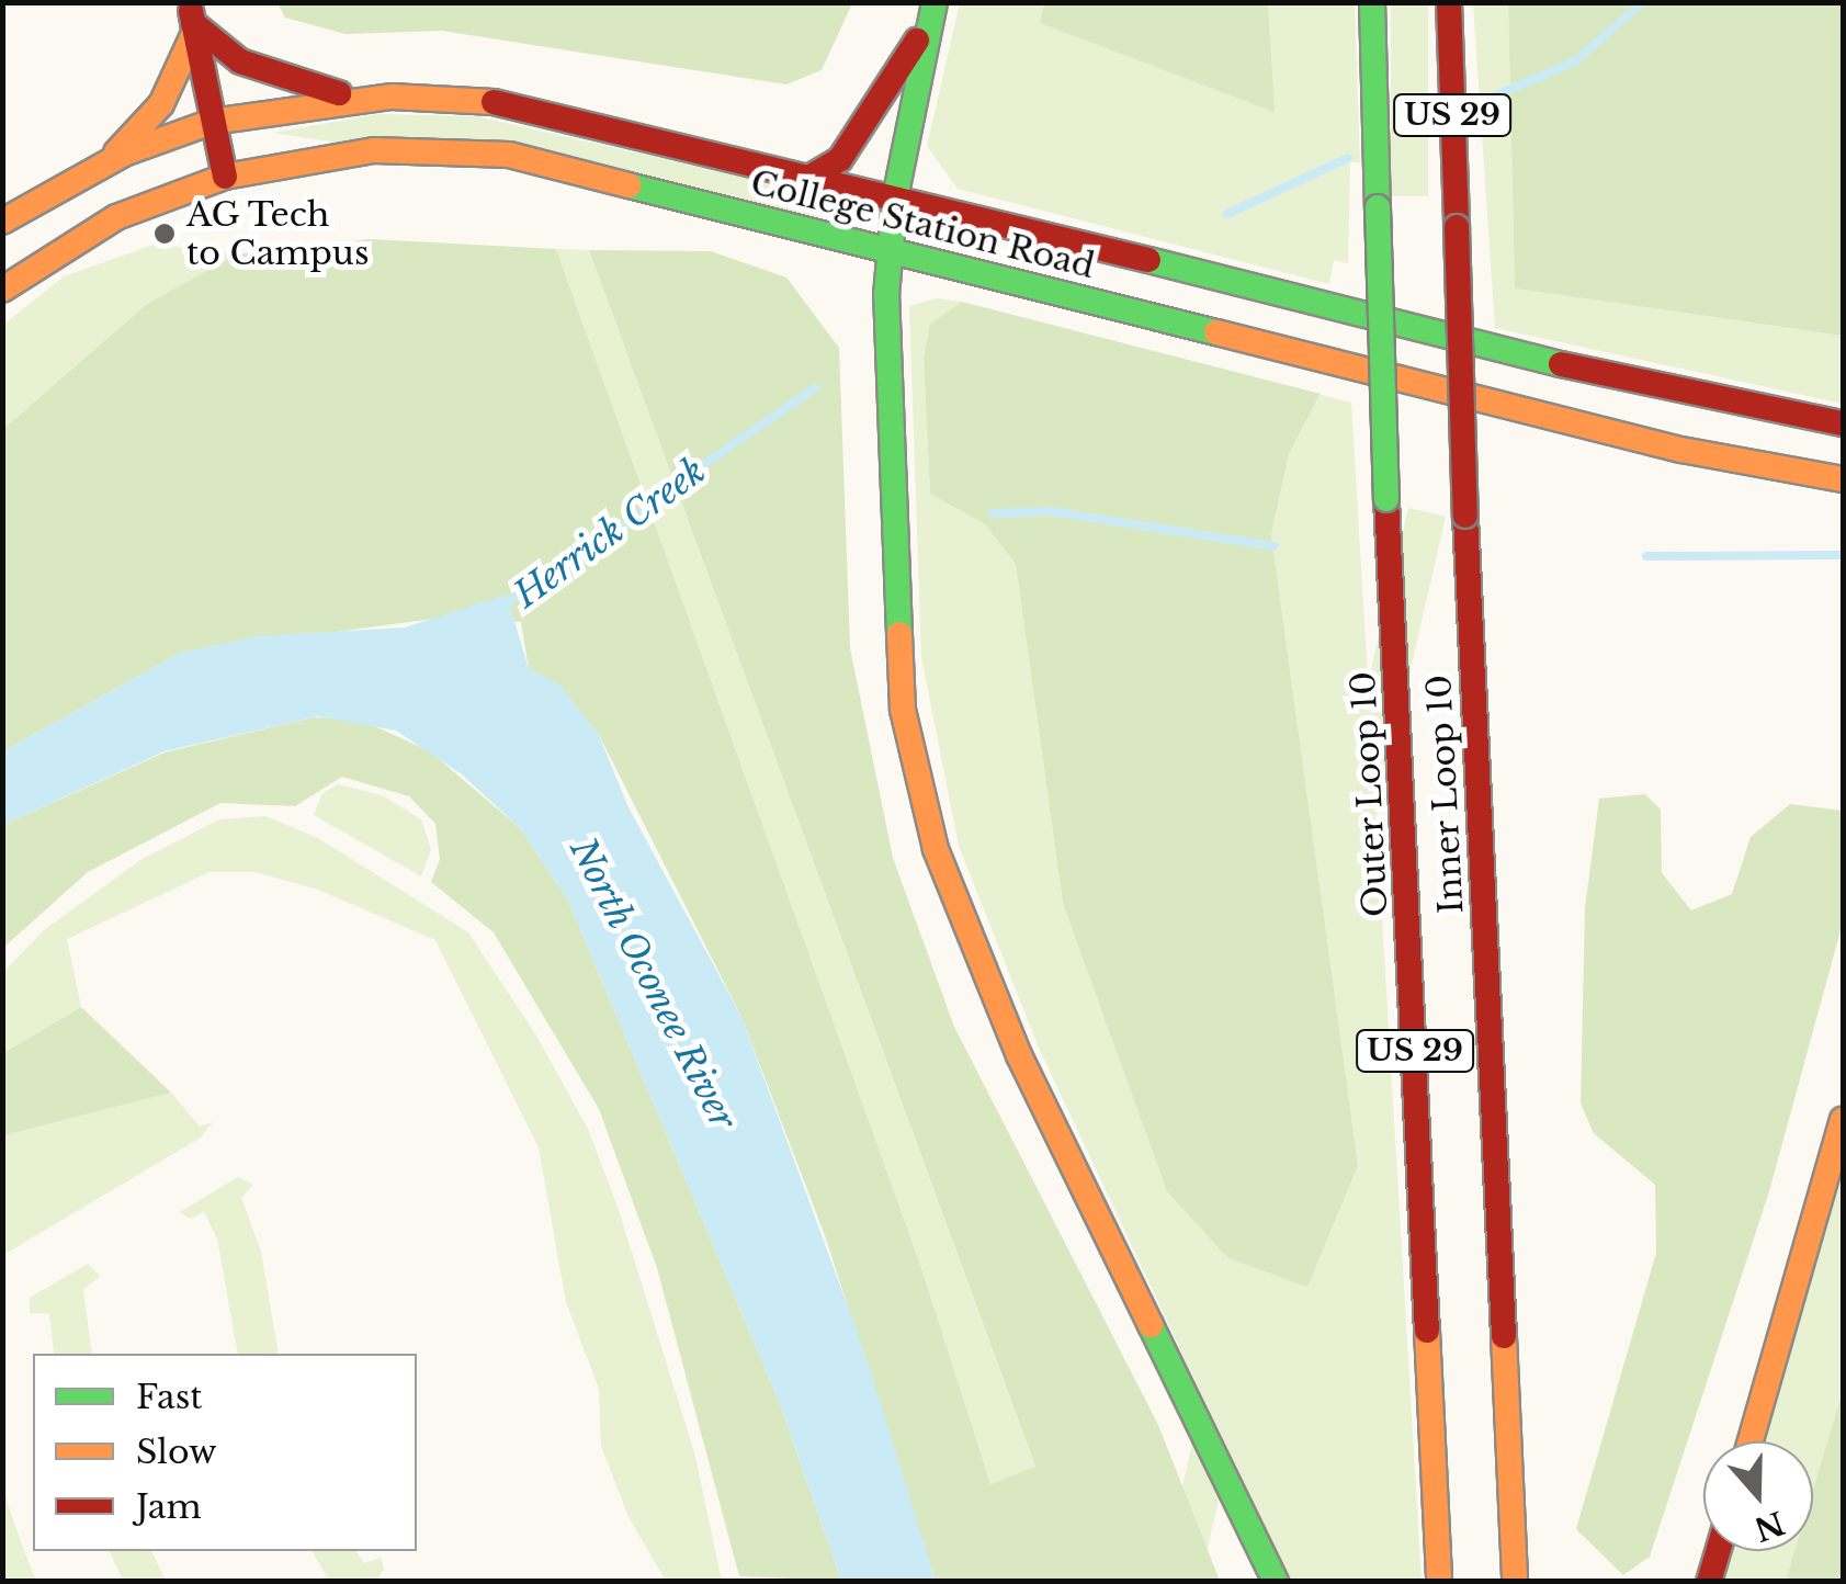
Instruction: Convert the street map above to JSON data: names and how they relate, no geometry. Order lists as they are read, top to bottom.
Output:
{
  "streets": {
    "main road": [
      "US 29",
      "College Station Road",
      "Outer Loop 10",
      "Inner Loop 10"
    ]
  },
  "water": ["Herrick Creek", "North Oconee River"],
  "places": ["AG Tech to Campus"],
  "legend": ["Fast", "Slow", "Jam"],
  "north": "bottom"
}
